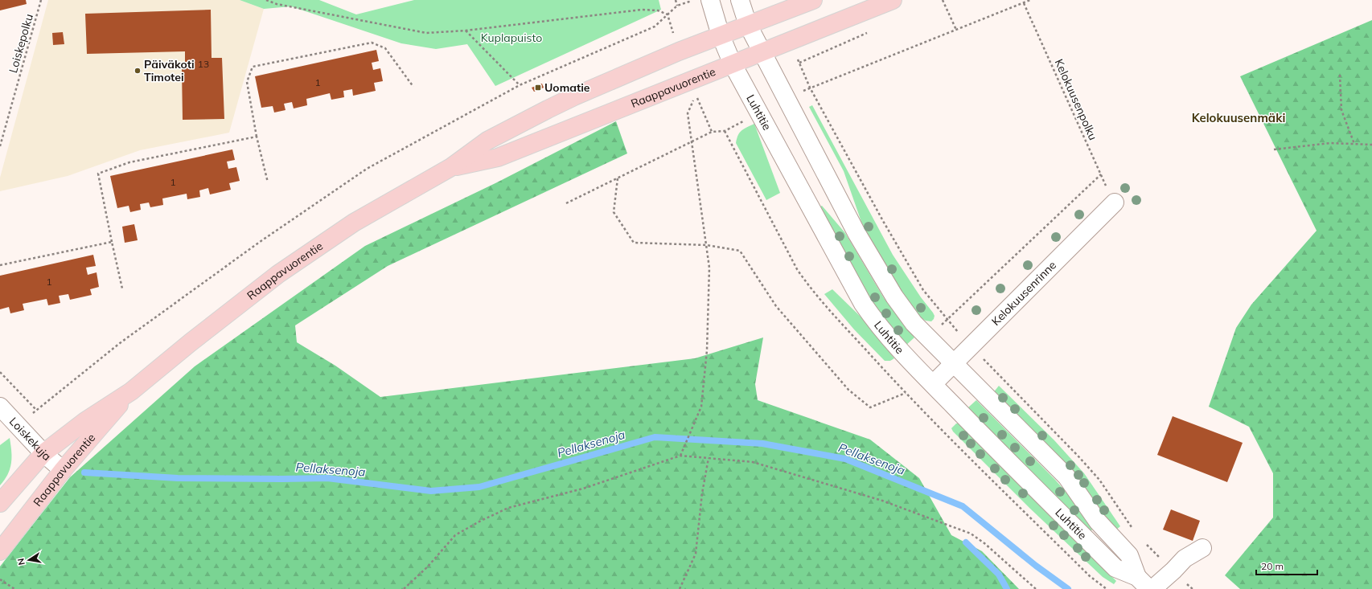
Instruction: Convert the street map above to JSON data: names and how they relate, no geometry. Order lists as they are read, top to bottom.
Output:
{
  "streets": {
    "main road": ["Raappavuorentie"],
    "street": ["Luhtitie", "Kelokuusenrinne", "Loiskekuja"],
    "path": ["Loiskepolku", "Kelokuusenpolku"]
  },
  "crossings": [
    ["Raappavuorentie", "Luhtitie"],
    ["Raappavuorentie", "Loiskekuja"],
    ["Kelokuusenpolku", "Kelokuusenrinne"],
    ["Luhtitie", "Kelokuusenrinne"]
  ],
  "districts": ["Kelokuusenmäki"],
  "water": ["Pellaksenoja"],
  "parks": ["Kuplapuisto"],
  "places": {
    "other": ["Päiväkoti Timotei"],
    "transit": ["Uomatie"]
  },
  "house_numbers": [
    "13",
    "1",
    "1",
    "1"
  ],
  "scale_bar": "20 m",
  "north": "left"
}
